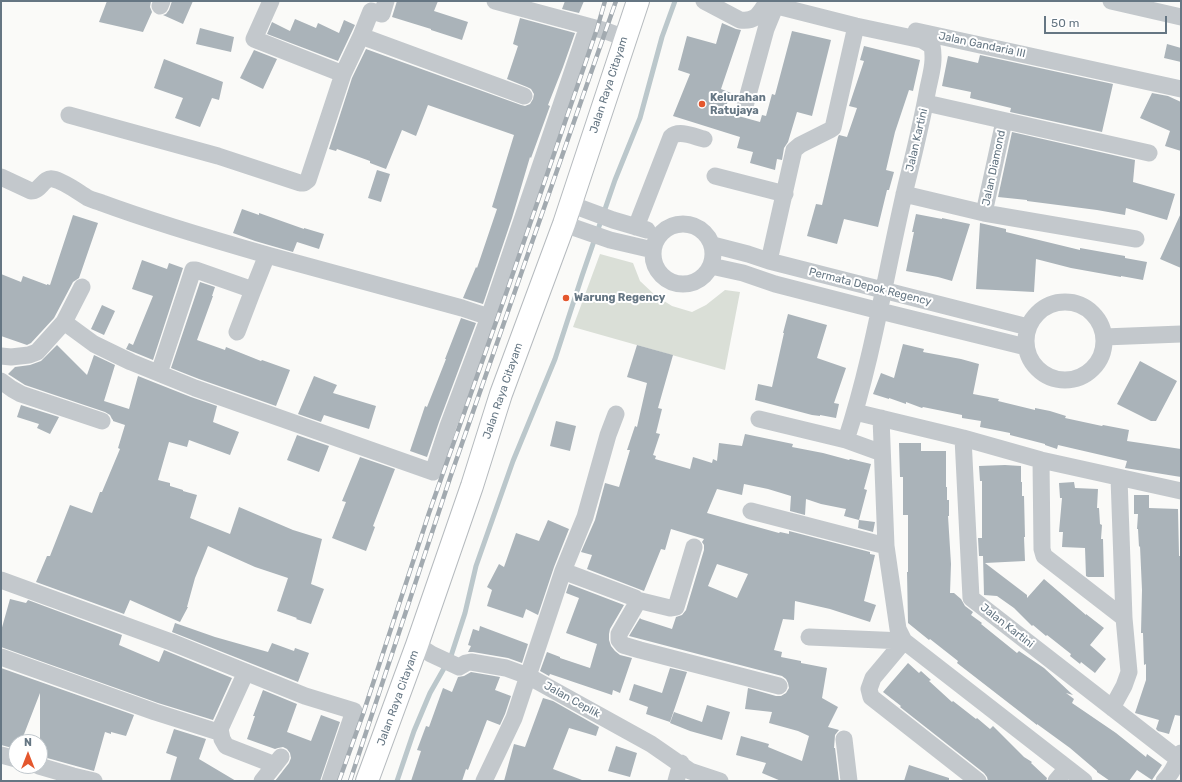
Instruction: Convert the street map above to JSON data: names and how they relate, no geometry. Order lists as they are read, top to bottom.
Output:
{
  "streets": {
    "main road": ["Jalan Raya Citayam"],
    "street": [
      "Jalan Gandaria III",
      "Jalan Kartini",
      "Jalan Diamond",
      "Permata Depok Regency",
      "Jalan Ceplik"
    ]
  },
  "crossings": [
    ["Jalan Raya Citayam", "Jalan Ceplik"],
    ["Jalan Kartini", "Jalan Diamond"],
    ["Jalan Kartini", "Permata Depok Regency"]
  ],
  "places": ["Kelurahan Ratujaya", "Warung Regency"],
  "scale_bar": "50 m",
  "north": "top"
}
